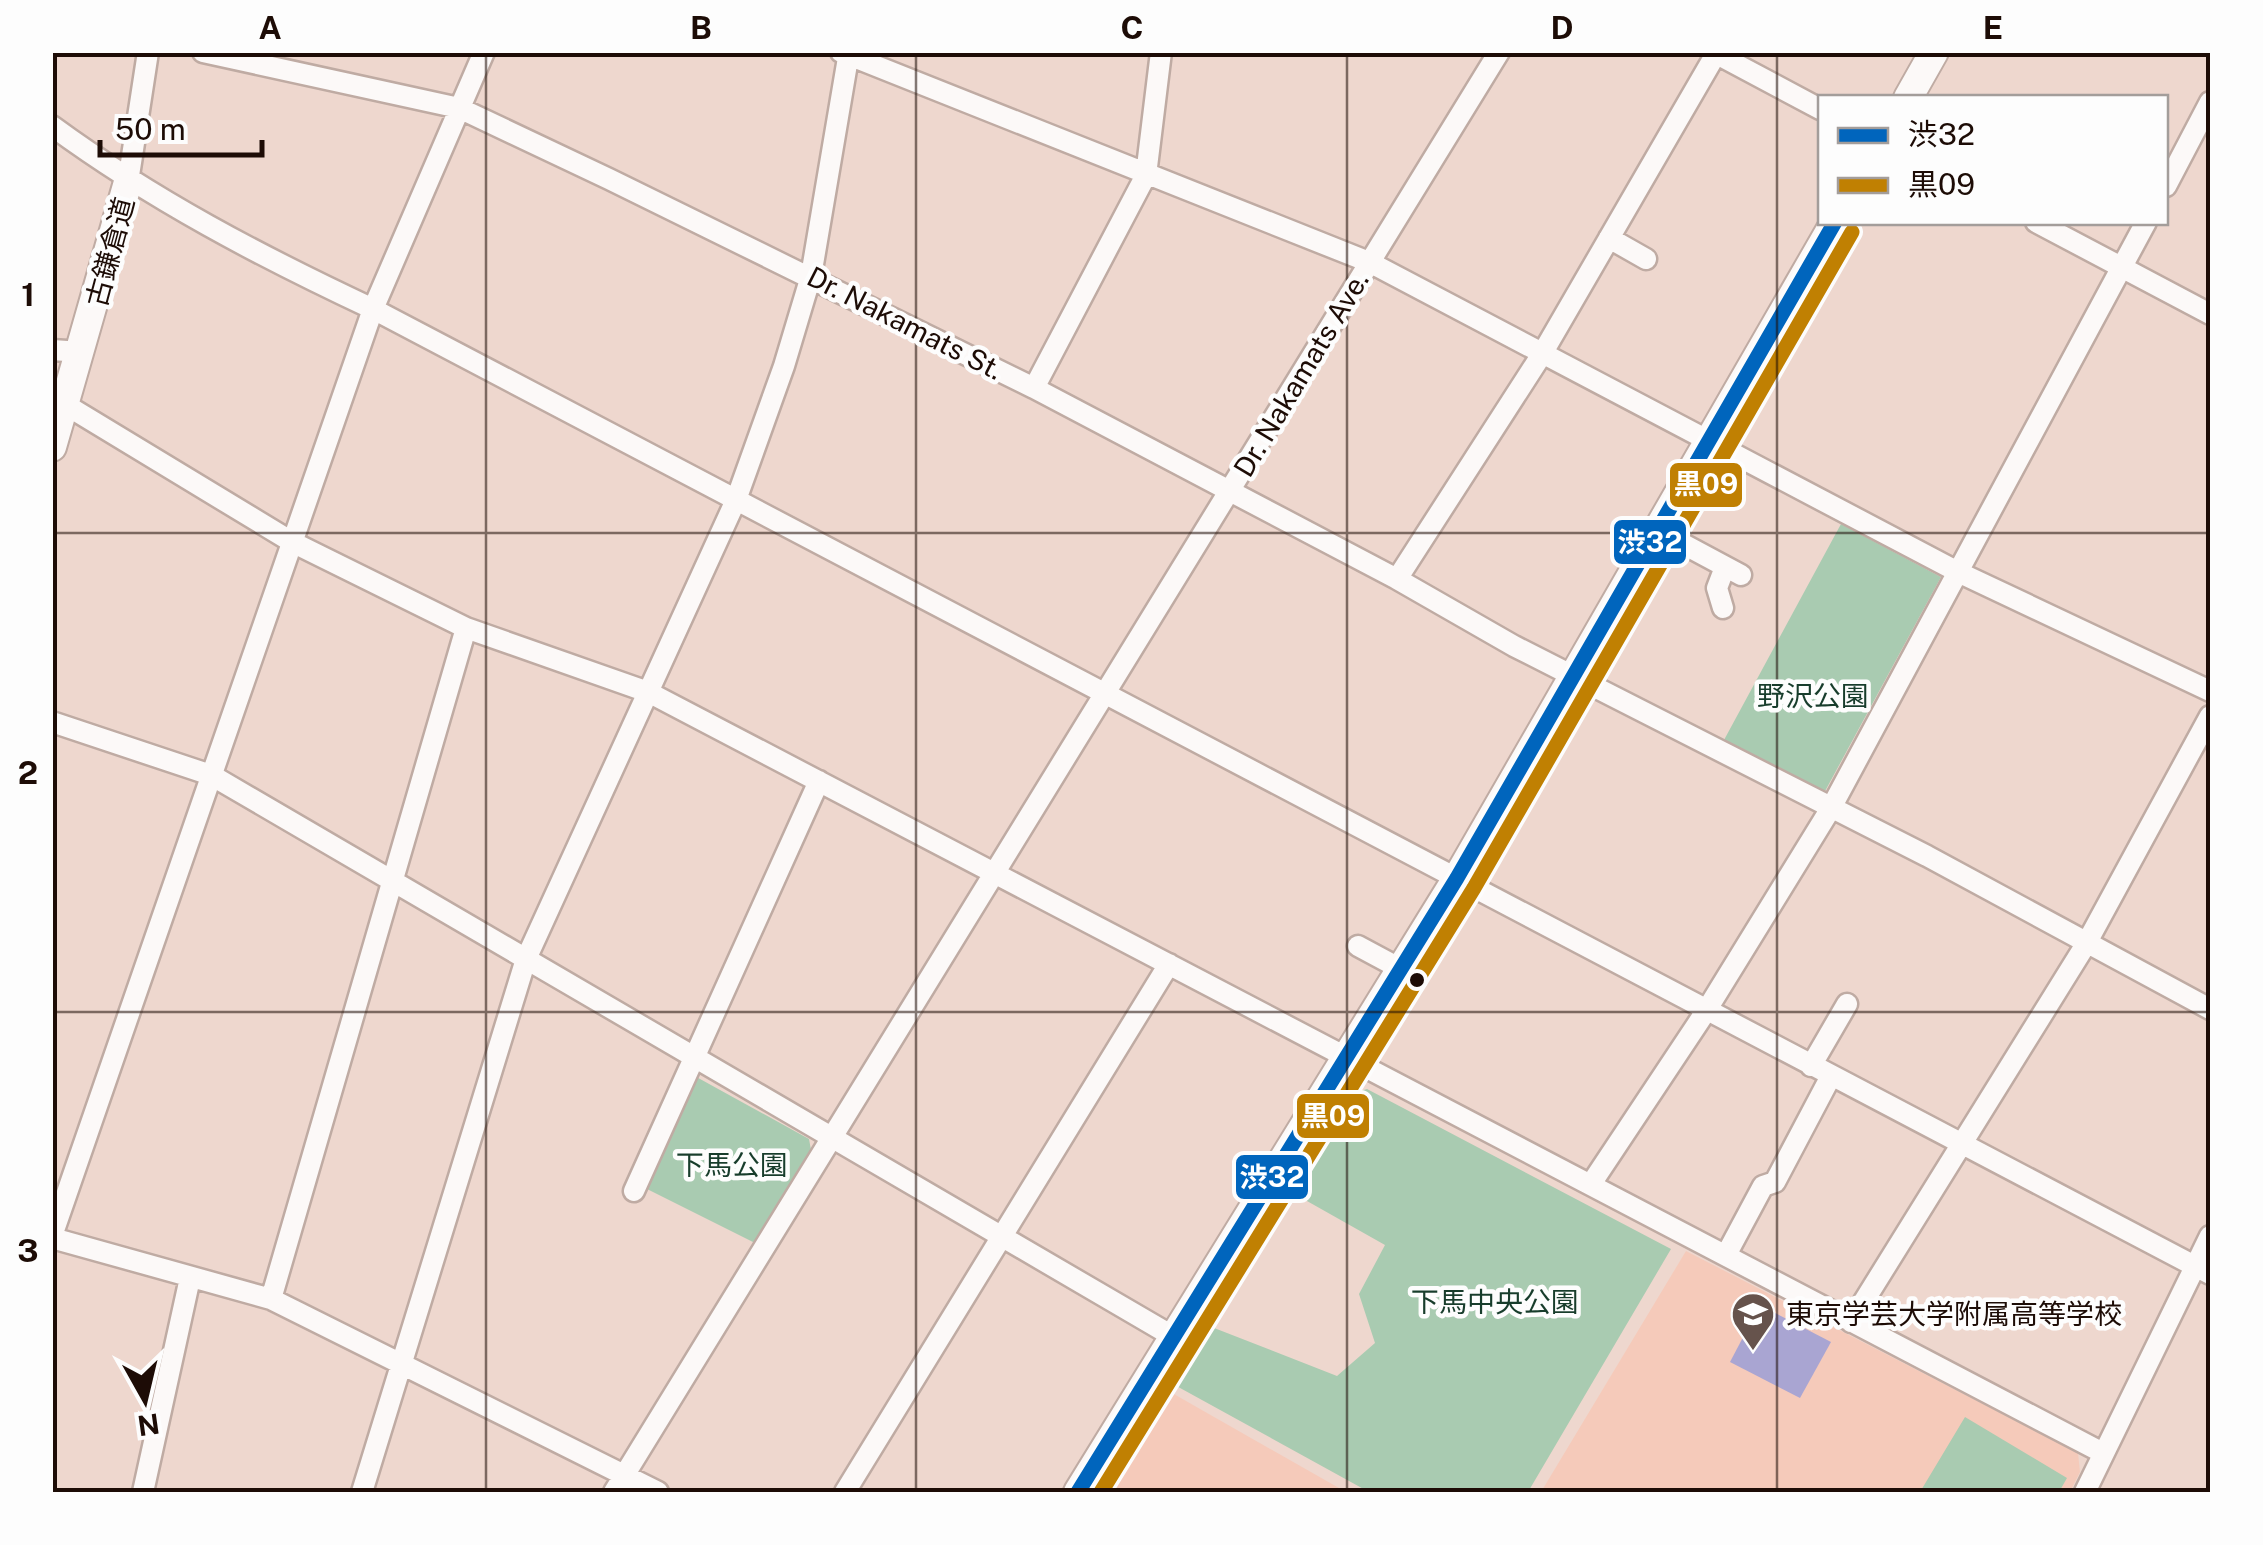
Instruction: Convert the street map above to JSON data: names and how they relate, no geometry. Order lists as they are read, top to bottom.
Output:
{
  "streets": {
    "street": ["古鎌倉道", "Dr. Nakamats St.", "Dr. Nakamats Ave."]
  },
  "crossings": [
    ["Dr. Nakamats St.", "Dr. Nakamats Ave."]
  ],
  "parks": ["野沢公園", "下馬公園", "下馬中央公園"],
  "places": {
    "school or university": ["東京学芸大学附属高等学校"]
  },
  "lines": ["transit line 渋32", "transit line 黒09"],
  "legend": ["渋32", "黒09"],
  "scale_bar": "50 m",
  "north": "bottom",
  "grid": {
    "columns": [
      "A",
      "B",
      "C",
      "D",
      "E"
    ],
    "rows": ["1", "2", "3"]
  }
}
